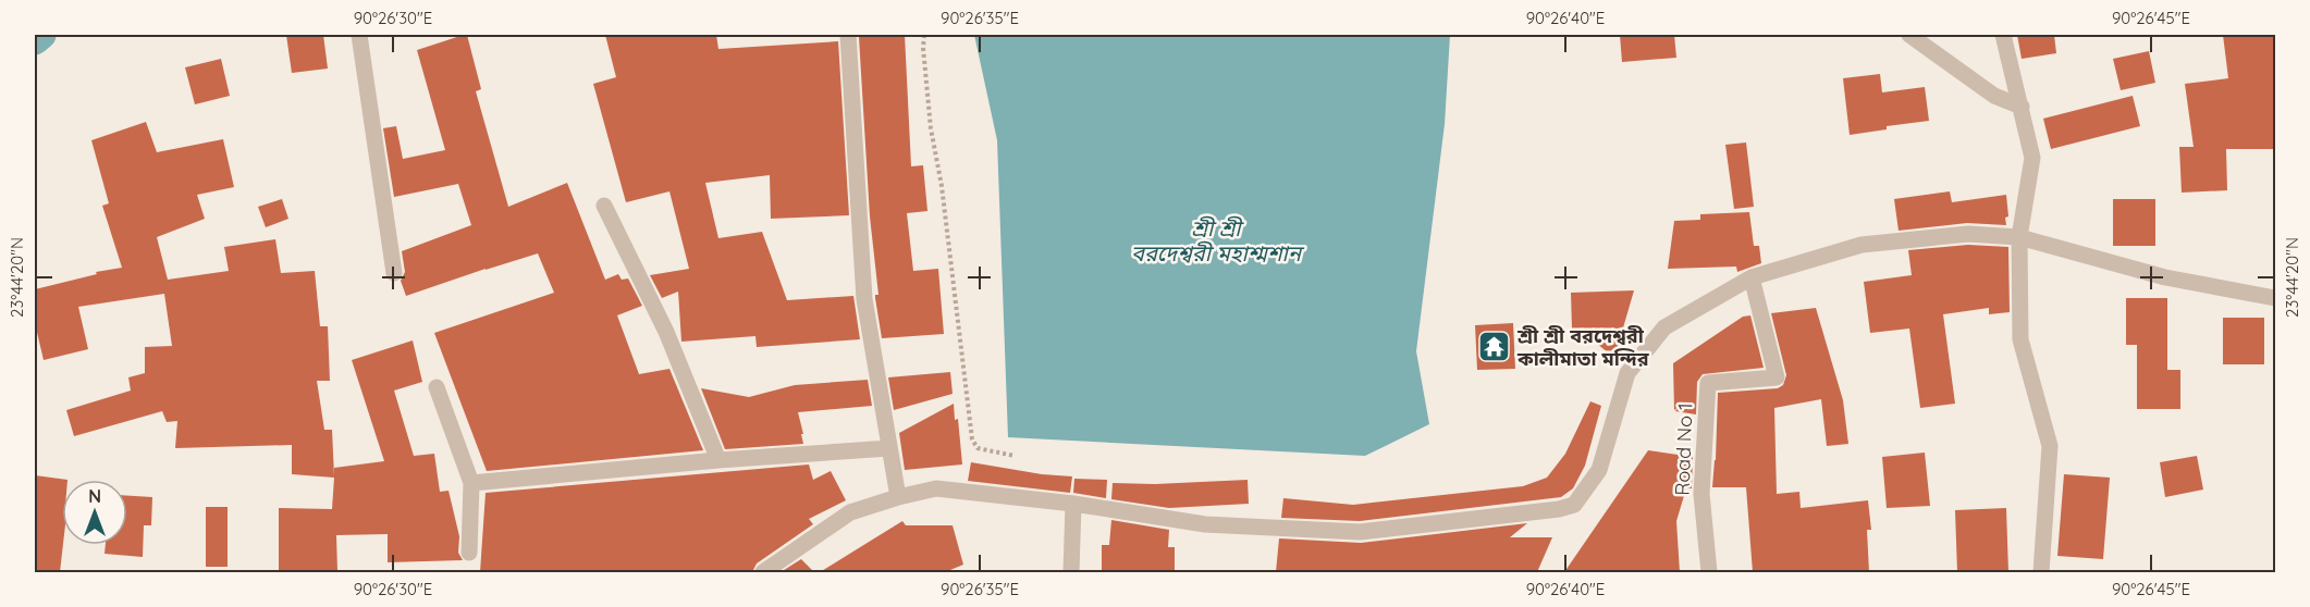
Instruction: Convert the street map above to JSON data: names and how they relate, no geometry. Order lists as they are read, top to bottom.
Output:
{
  "streets": {
    "street": ["Road No 1"]
  },
  "water": ["শ্রী শ্রী বরদেশ্বরী মহাশ্মশান"],
  "places": {
    "temple": ["শ্রী শ্রী বরদেশ্বরী কালীমাতা মন্দির"]
  },
  "north": "top",
  "coordinates": [
    "90°26'30\"E",
    "90°26'35\"E",
    "90°26'40\"E",
    "90°26'45\"E",
    "23°44'20\"N"
  ]
}
